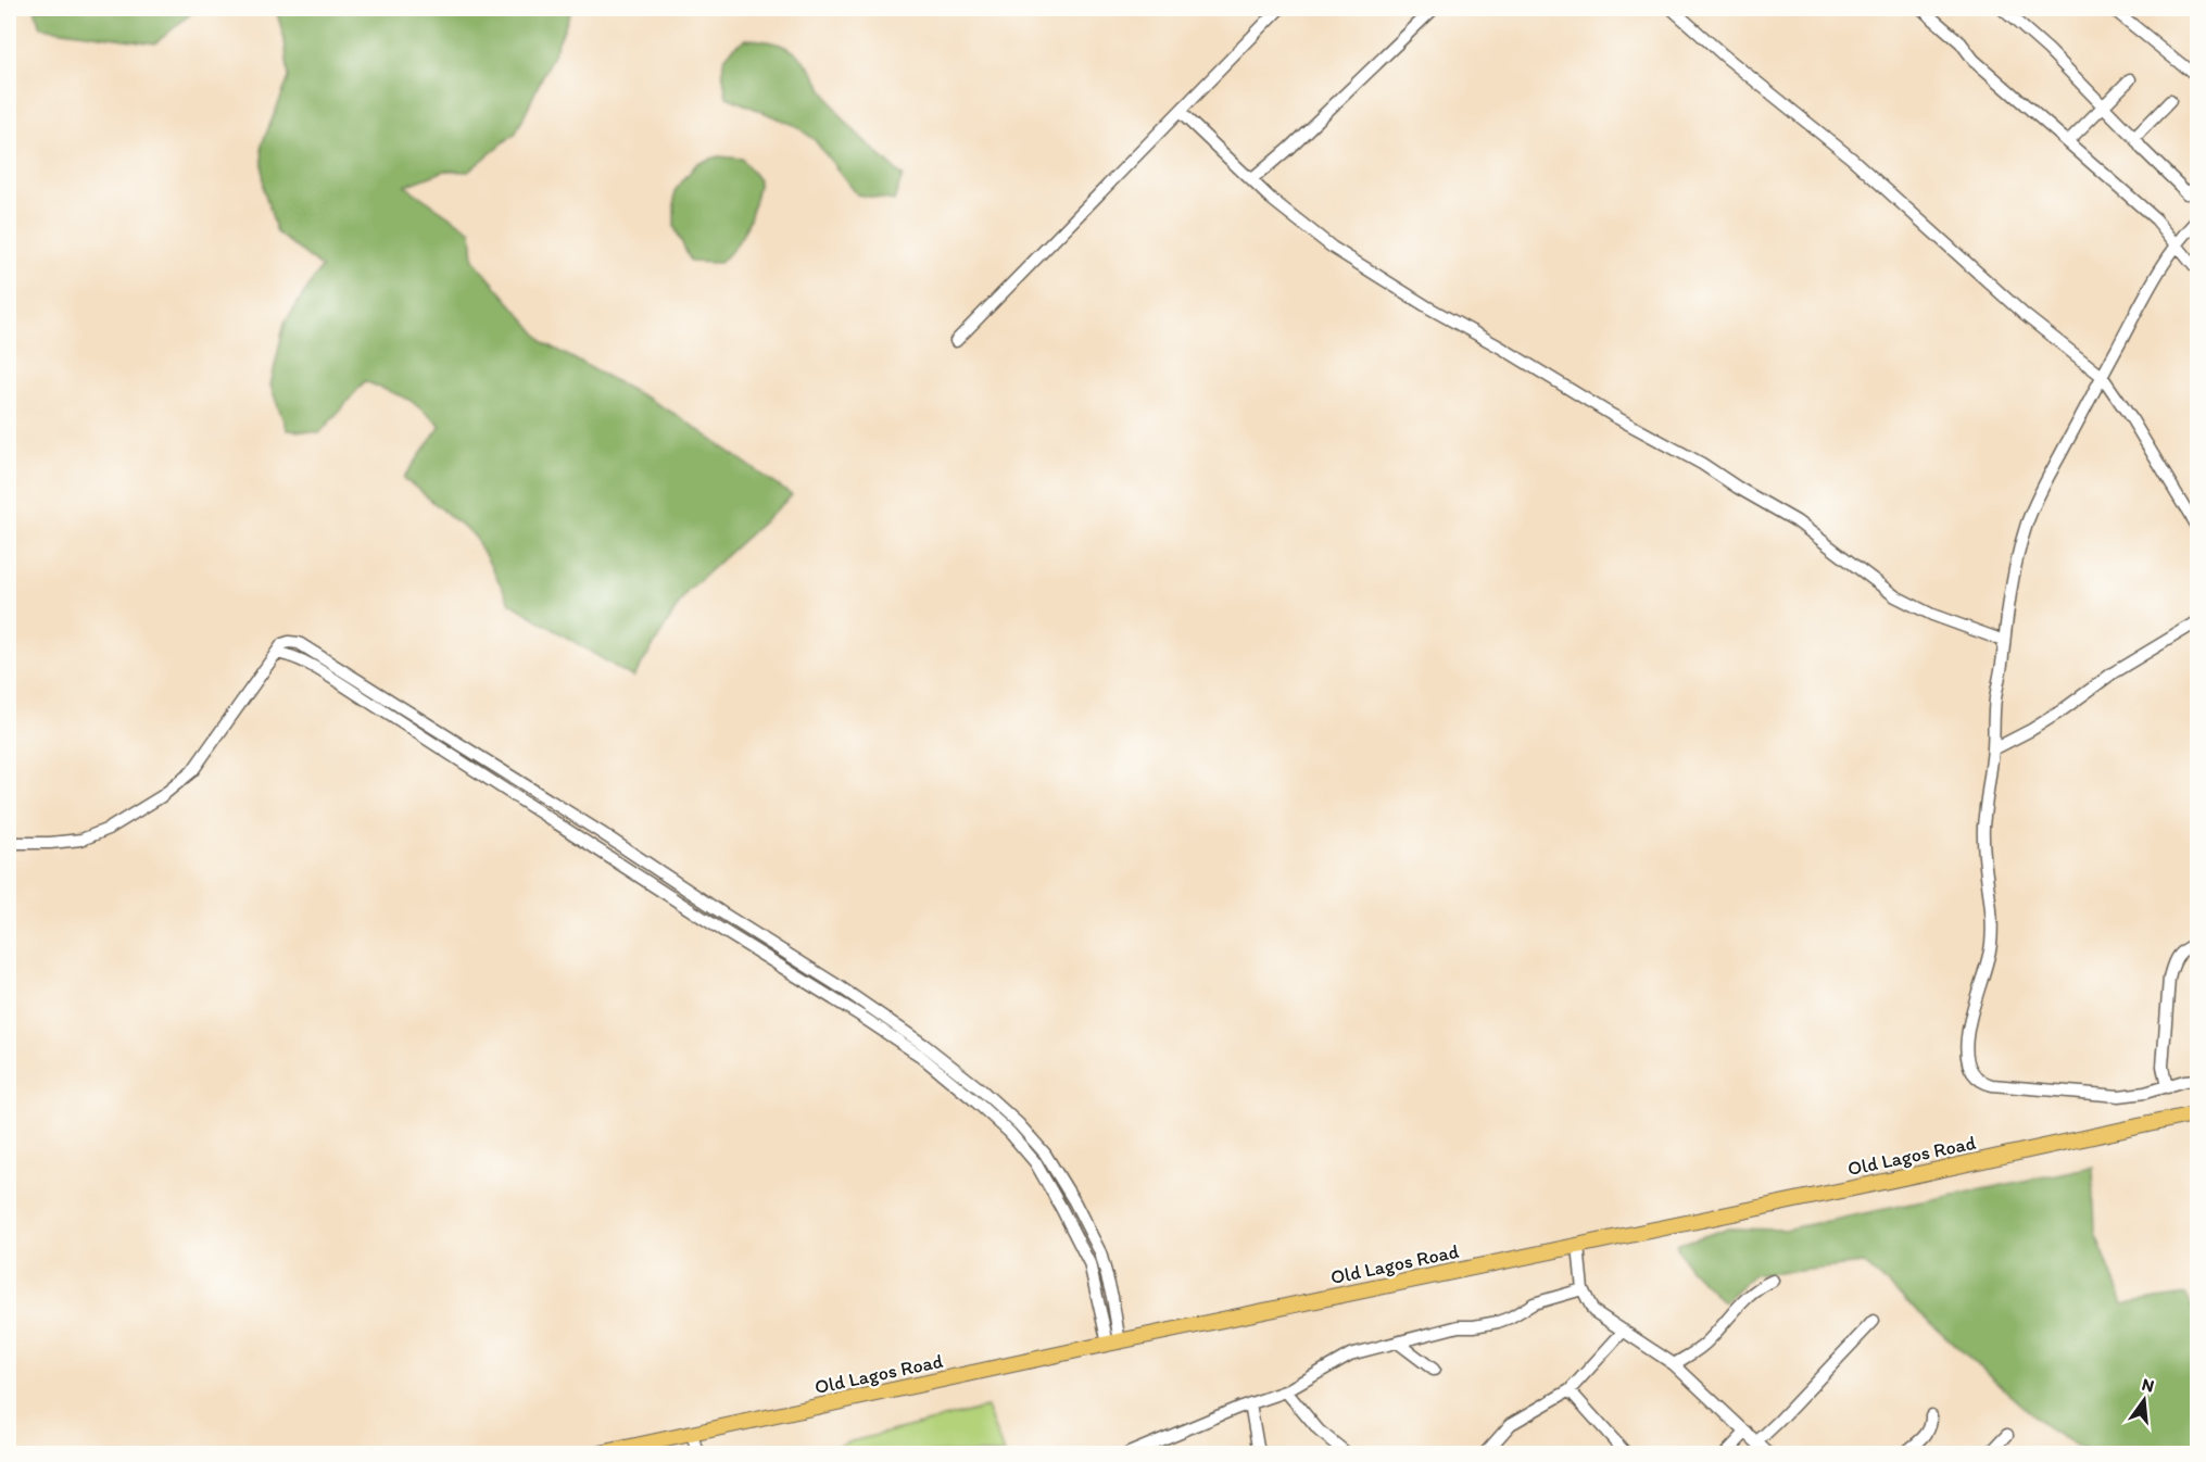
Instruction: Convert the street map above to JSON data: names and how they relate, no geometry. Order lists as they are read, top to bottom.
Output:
{
  "streets": {
    "main road": ["Old Lagos Road"]
  },
  "north": "top"
}
